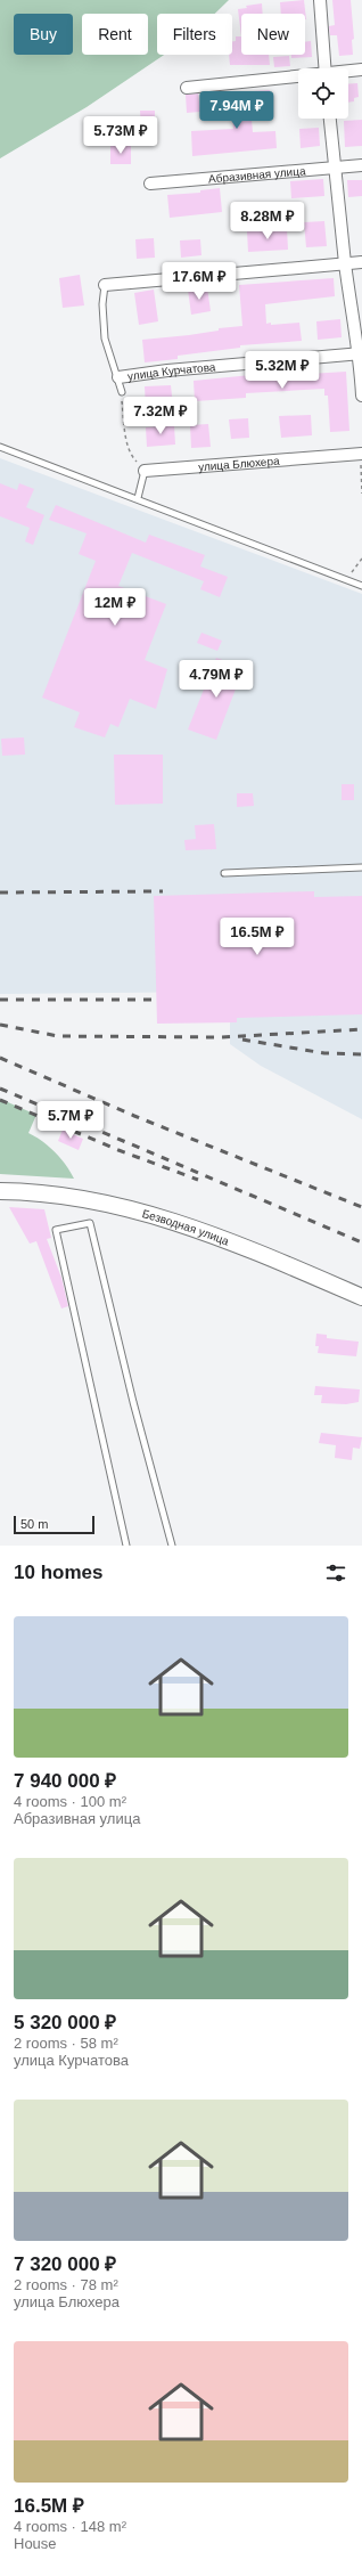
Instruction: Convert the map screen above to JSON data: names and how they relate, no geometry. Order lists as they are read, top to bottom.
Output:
{
  "streets": {
    "main road": ["Безводная улица"],
    "street": ["Абразивная улица", "улица Курчатова", "улица Блюхера"]
  },
  "scale_bar": "50 m",
  "page": {
    "chip": [
      "Buy",
      "Rent",
      "Filters",
      "New"
    ],
    "price": [
      "7.94M ₽",
      "5.73M ₽",
      "8.28M ₽",
      "17.6M ₽",
      "5.32M ₽",
      "7.32M ₽",
      "12M ₽",
      "4.79M ₽",
      "16.5M ₽",
      "5.7M ₽"
    ],
    "scale": "50 m",
    "heading": "10 homes",
    "list": [
      {
        "name": "7 940 000 ₽",
        "note": "4 rooms · 100 m² · Абразивная улица"
      },
      {
        "name": "5 320 000 ₽",
        "note": "2 rooms · 58 m² · улица Курчатова"
      },
      {
        "name": "7 320 000 ₽",
        "note": "2 rooms · 78 m² · улица Блюхера"
      },
      {
        "name": "16.5M ₽",
        "note": "4 rooms · 148 m² · House"
      }
    ]
  }
}
